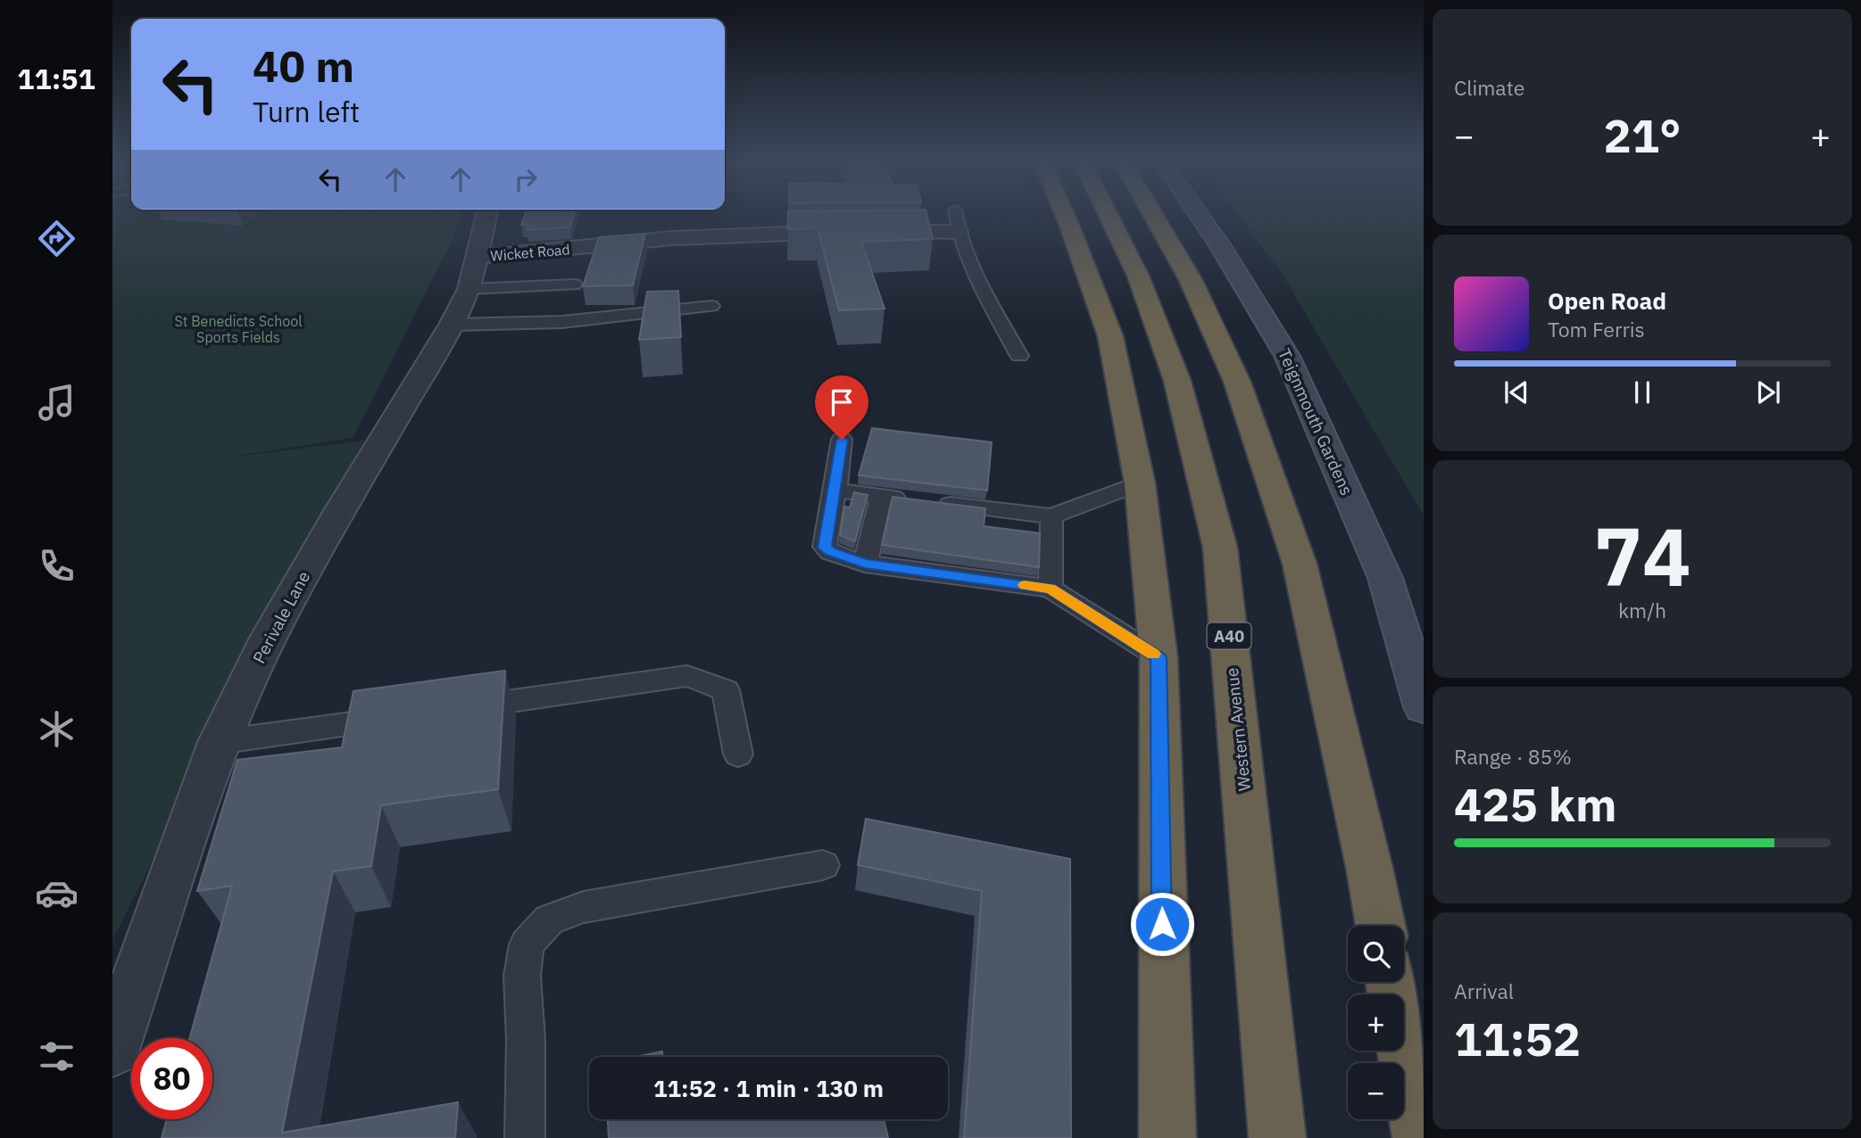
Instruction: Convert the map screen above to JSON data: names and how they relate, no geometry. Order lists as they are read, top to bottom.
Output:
{
  "streets": {
    "highway": ["A40", "Western Avenue"],
    "main road": ["Teignmouth Gardens"],
    "street": ["Wicket Road", "Perivale Lane"]
  },
  "crossings": [
    ["Wicket Road", "Perivale Lane"]
  ],
  "parks": ["St Benedicts School Sports Fields"],
  "page": {
    "tabs": "11:51",
    "tile": [
      "Climate",
      ["74", "km/h"],
      ["Range · 85%", "425 km"],
      ["Arrival", "11:52"]
    ],
    "turn": ["40 m", "Turn left"],
    "heat": ["−", "21°", "+"],
    "song": ["Open Road", "Tom Ferris"],
    "map_buttons": ["+", "−"],
    "limit": "80",
    "trip": "11:52 · 1 min · 130 m"
  }
}
